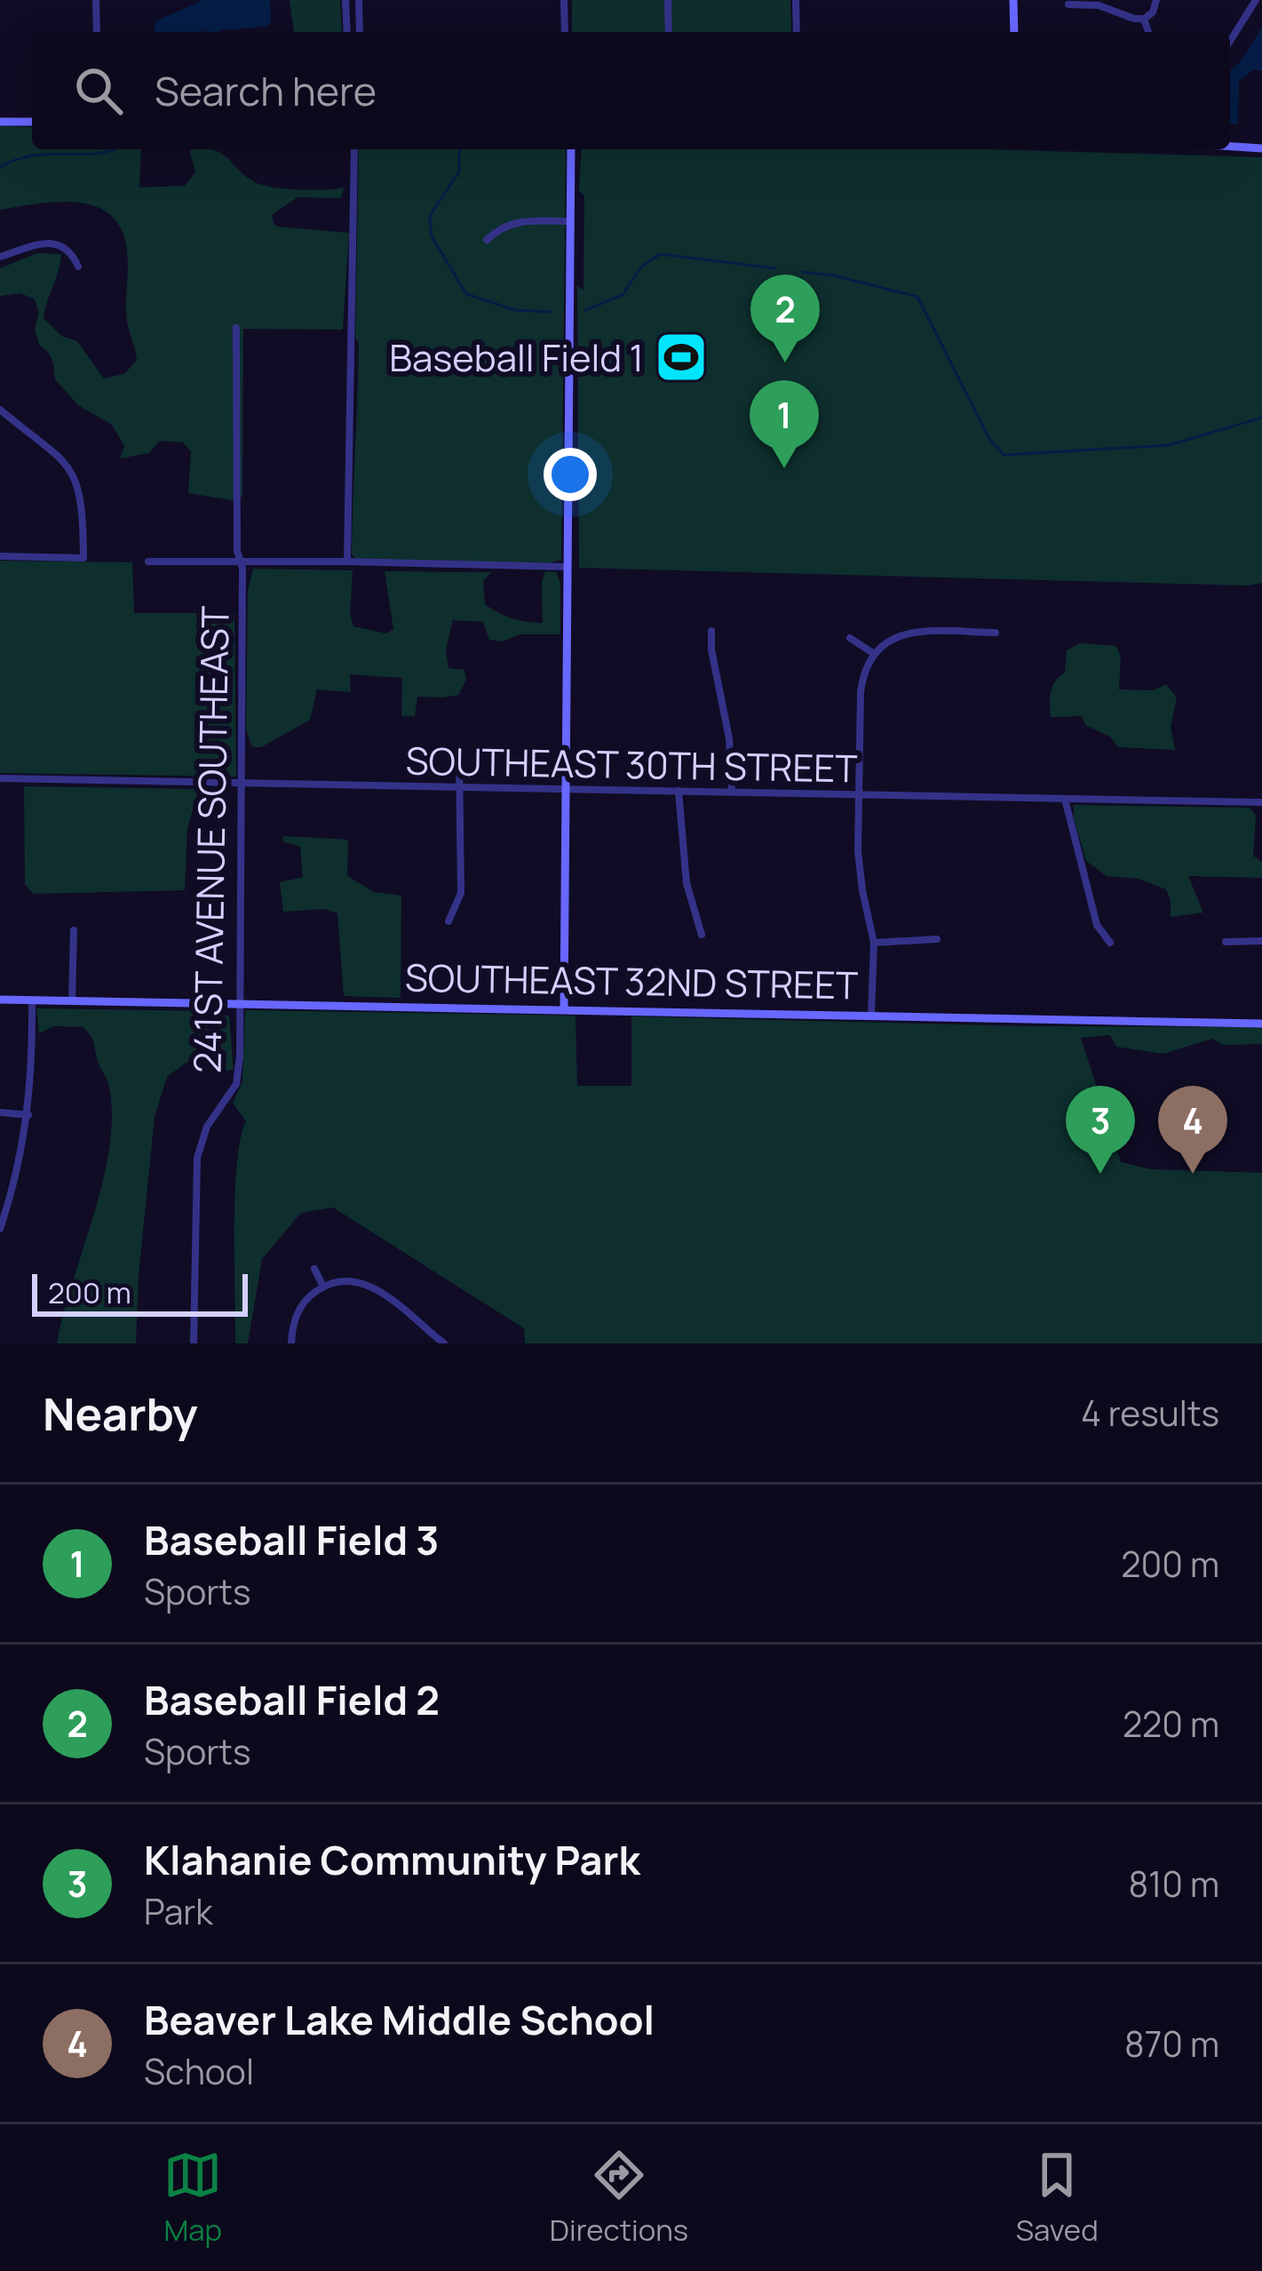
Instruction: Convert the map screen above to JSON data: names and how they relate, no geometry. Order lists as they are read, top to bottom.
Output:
{
  "streets": {
    "street": ["SOUTHEAST 30TH STREET", "241ST AVENUE SOUTHEAST", "SOUTHEAST 32ND STREET"]
  },
  "crossings": [
    ["SOUTHEAST 30TH STREET", "241ST AVENUE SOUTHEAST"],
    ["241ST AVENUE SOUTHEAST", "SOUTHEAST 32ND STREET"]
  ],
  "places": {
    "sports": ["Baseball Field 1"]
  },
  "scale_bar": "200 m",
  "page": {
    "search": "Search here",
    "pins": [
      "2",
      "1",
      "3",
      "4"
    ],
    "scale": "200 m",
    "heading": ["Nearby", "4 results"],
    "list": [
      {
        "mark": "1",
        "name": "Baseball Field 3",
        "note": "Sports",
        "value": "200 m"
      },
      {
        "mark": "2",
        "name": "Baseball Field 2",
        "note": "Sports",
        "value": "220 m"
      },
      {
        "mark": "3",
        "name": "Klahanie Community Park",
        "note": "Park",
        "value": "810 m"
      },
      {
        "mark": "4",
        "name": "Beaver Lake Middle School",
        "note": "School",
        "value": "870 m"
      }
    ],
    "nav": ["Map", "Directions", "Saved"]
  }
}
